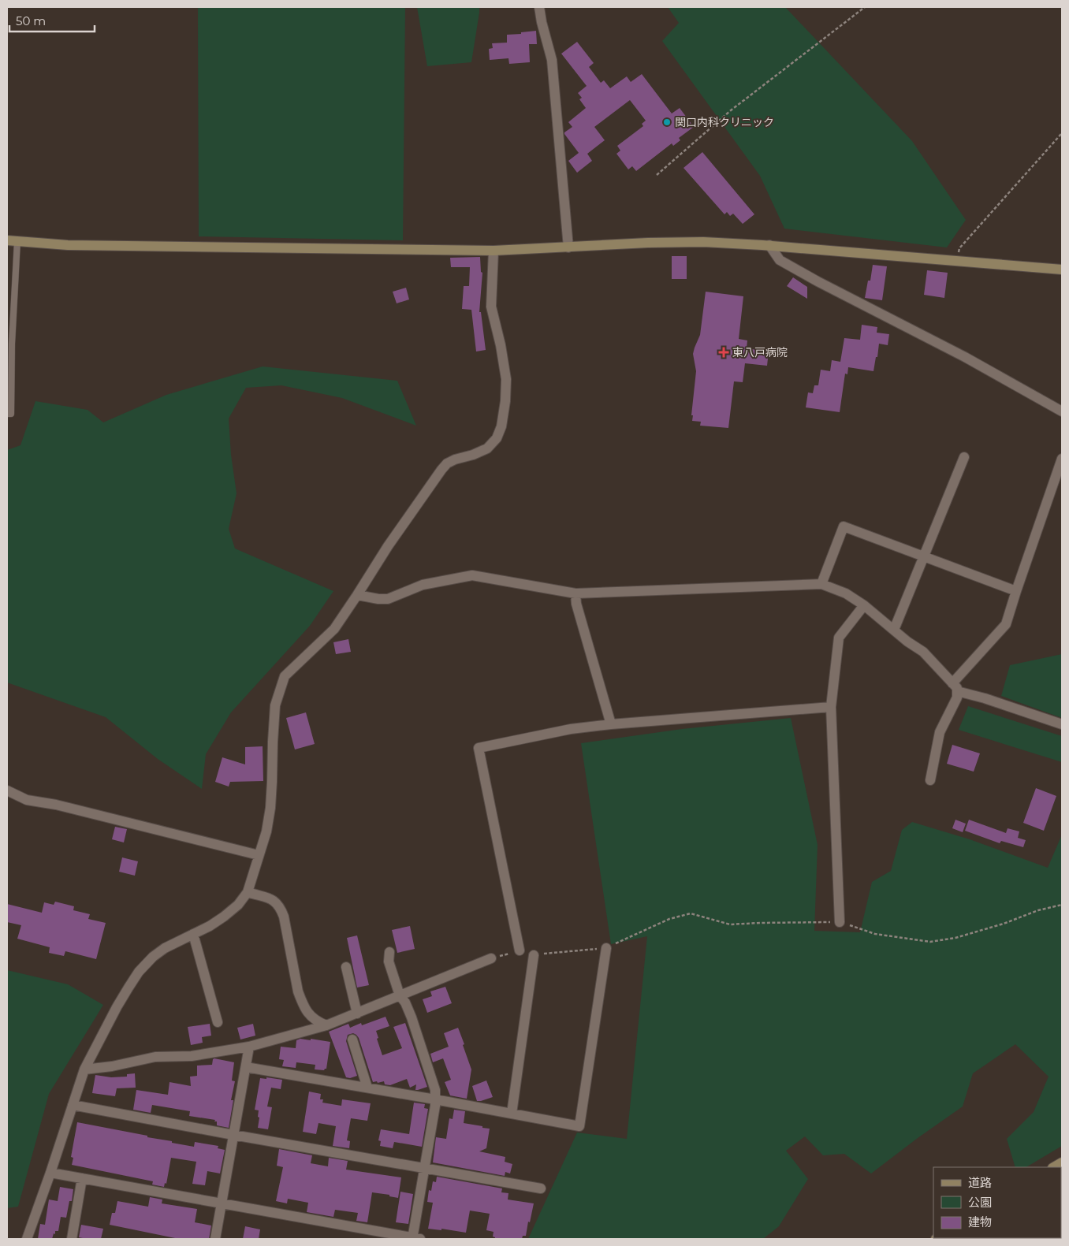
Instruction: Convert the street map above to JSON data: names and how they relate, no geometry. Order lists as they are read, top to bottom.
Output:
{
  "places": {
    "other": ["関口内科クリニック"],
    "health": ["東八戸病院"]
  },
  "legend": ["道路", "公園", "建物"],
  "scale_bar": "50 m"
}
